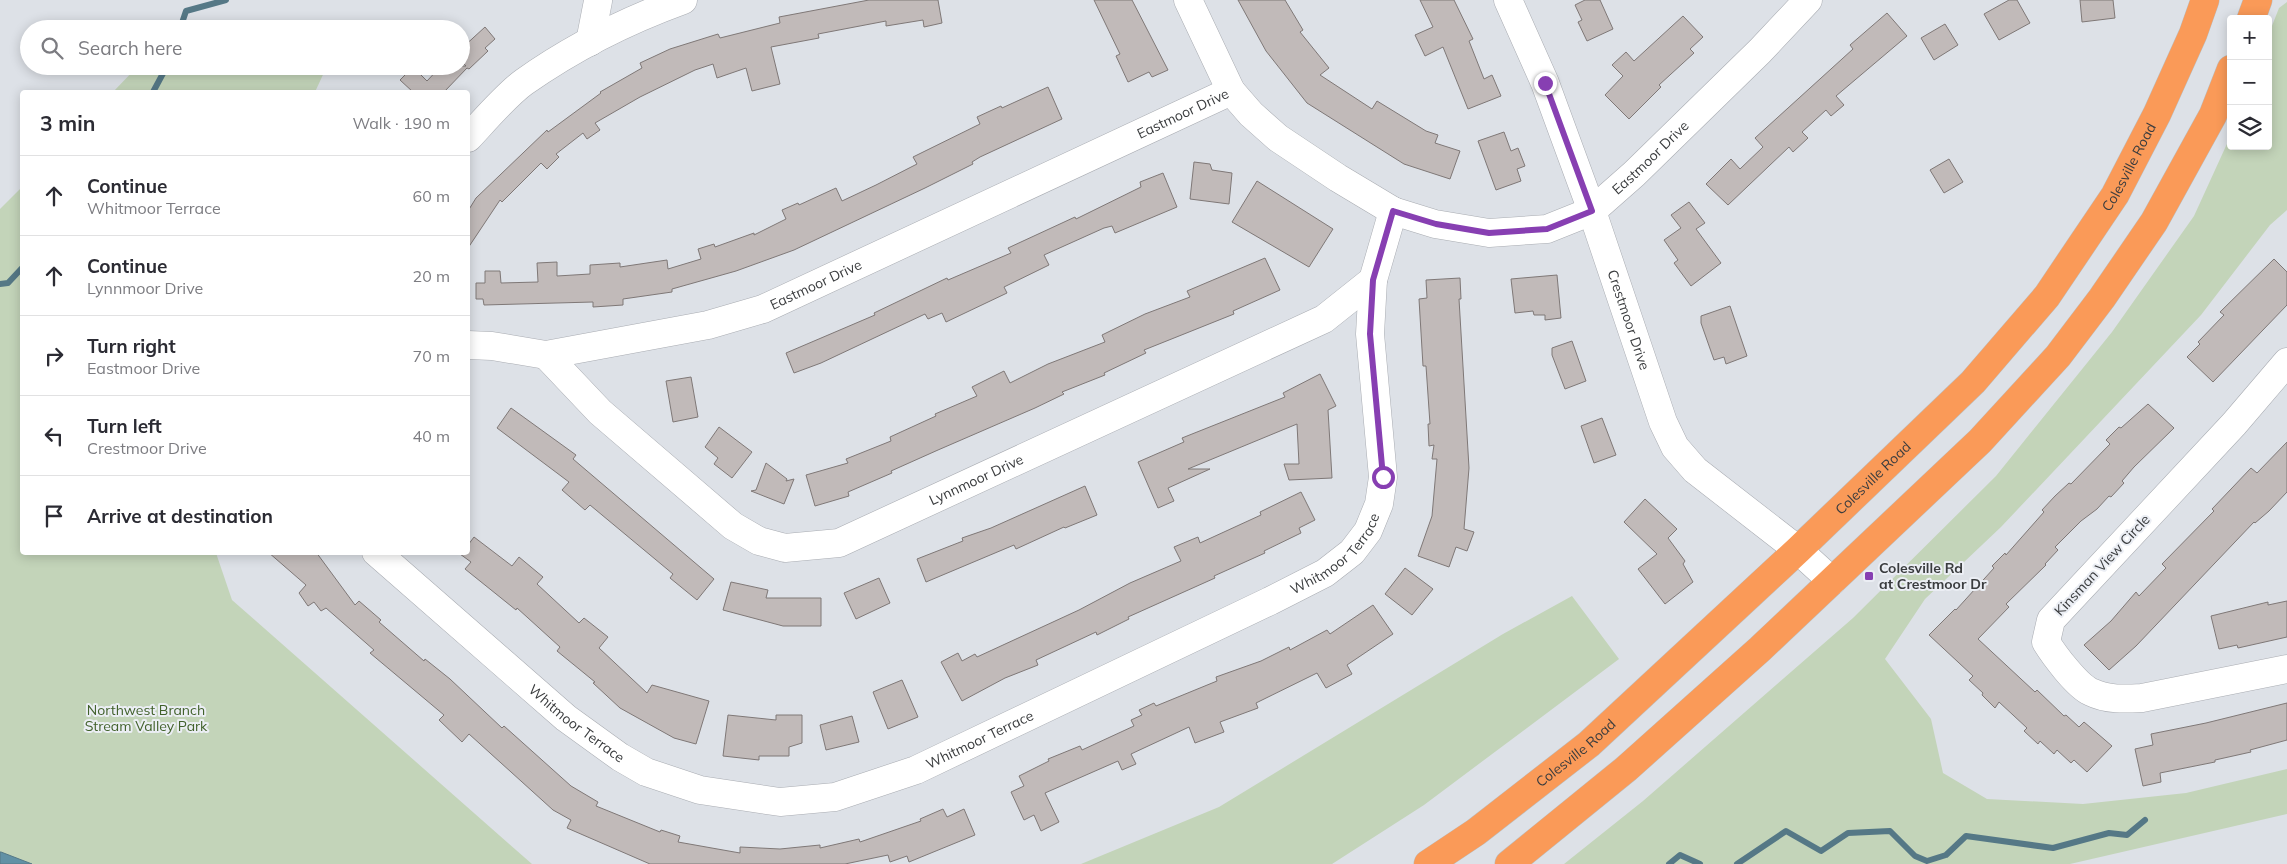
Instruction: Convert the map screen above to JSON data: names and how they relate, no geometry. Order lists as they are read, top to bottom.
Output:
{
  "streets": {
    "highway": ["Colesville Road"],
    "street": [
      "Eastmoor Drive",
      "Crestmoor Drive",
      "Lynnmoor Drive",
      "Whitmoor Terrace",
      "Kinsman View Circle"
    ]
  },
  "crossings": [
    ["Eastmoor Drive", "Crestmoor Drive"],
    ["Eastmoor Drive", "Lynnmoor Drive"],
    ["Colesville Road", "Crestmoor Drive"],
    ["Lynnmoor Drive", "Whitmoor Terrace"]
  ],
  "parks": ["Northwest Branch Stream Valley Park"],
  "places": {
    "transit": ["Colesville Rd at Crestmoor Dr"]
  },
  "page": {
    "map_buttons": ["+", "−"],
    "search": "Search here",
    "heading": ["3 min", "Walk · 190 m"],
    "list": [
      ["Continue", "Whitmoor Terrace", "60 m"],
      ["Continue", "Lynnmoor Drive", "20 m"],
      ["Turn right", "Eastmoor Drive", "70 m"],
      ["Turn left", "Crestmoor Drive", "40 m"],
      "Arrive at destination"
    ]
  }
}
